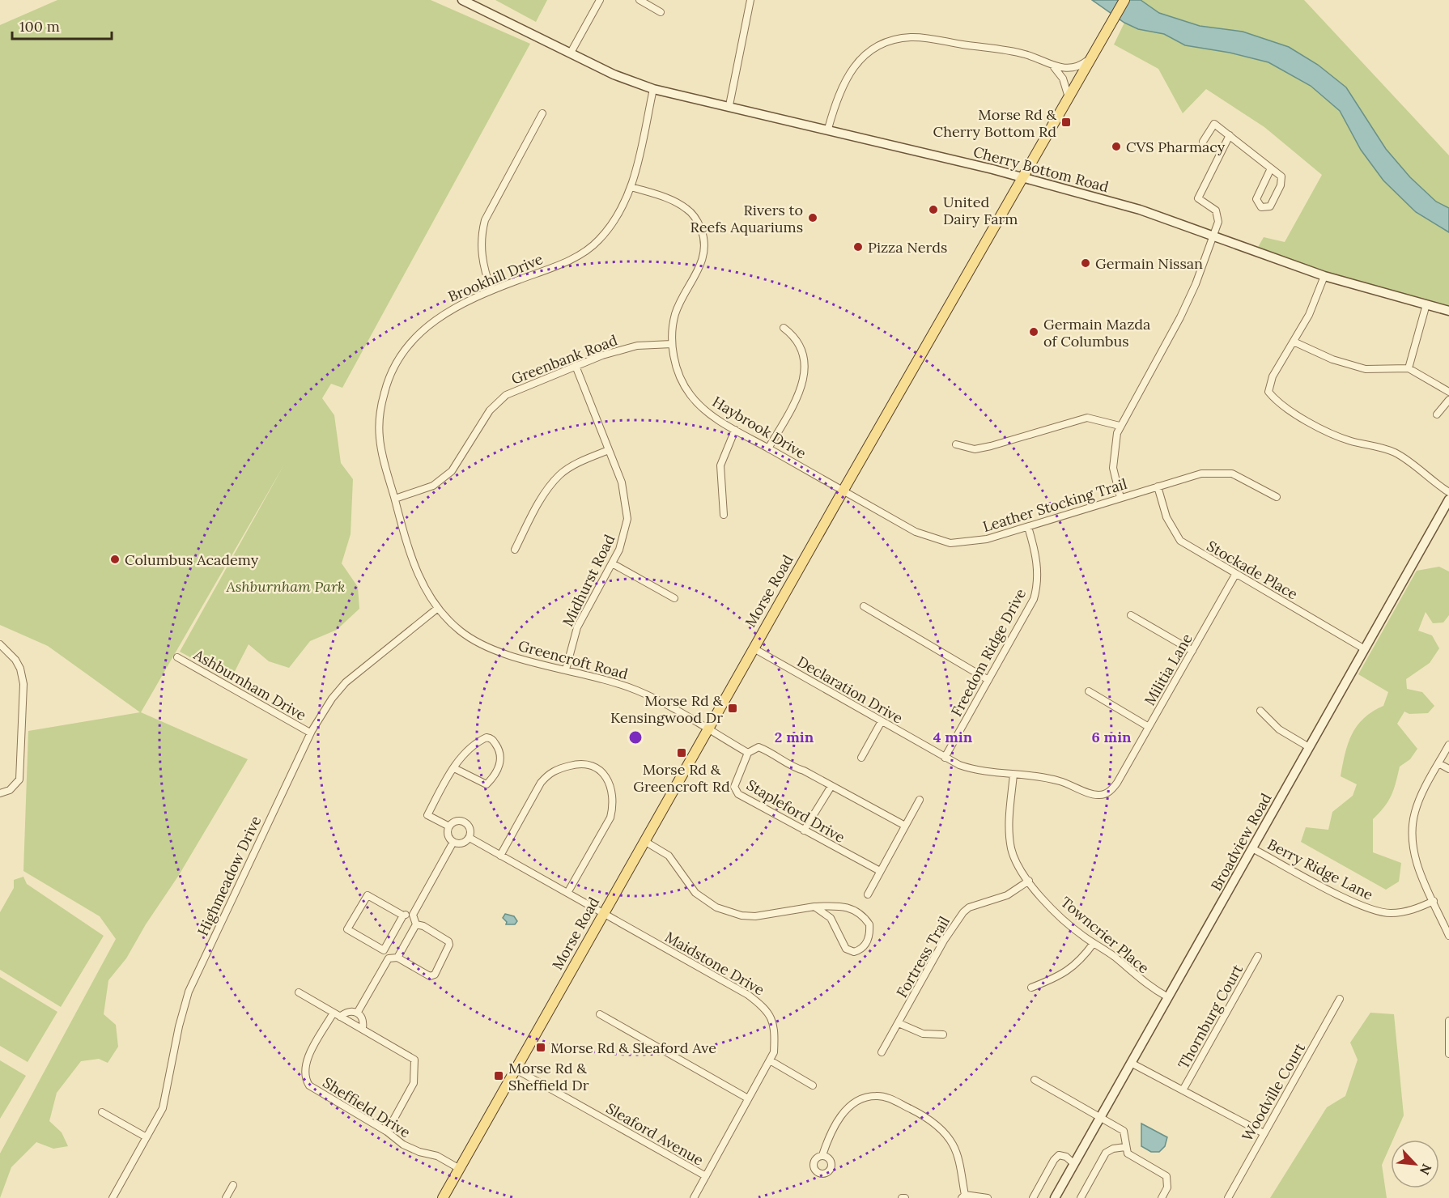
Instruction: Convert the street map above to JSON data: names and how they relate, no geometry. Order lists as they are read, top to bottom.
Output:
{
  "streets": {
    "main road": ["Cherry Bottom Road", "Morse Road", "Broadview Road"],
    "street": [
      "Brookhill Drive",
      "Greenbank Road",
      "Haybrook Drive",
      "Leather Stocking Trail",
      "Stockade Place",
      "Midhurst Road",
      "Freedom Ridge Drive",
      "Greencroft Road",
      "Militia Lane",
      "Ashburnham Drive",
      "Declaration Drive",
      "Stapleford Drive",
      "Berry Ridge Lane",
      "Highmeadow Drive",
      "Towncrier Place",
      "Fortress Trail",
      "Maidstone Drive",
      "Thornburg Court",
      "Woodville Court",
      "Sheffield Drive",
      "Sleaford Avenue"
    ]
  },
  "crossings": [
    ["Cherry Bottom Road", "Brookhill Drive"],
    ["Cherry Bottom Road", "Morse Road"],
    ["Brookhill Drive", "Greenbank Road"],
    ["Brookhill Drive", "Haybrook Drive"],
    ["Brookhill Drive", "Greencroft Road"],
    ["Brookhill Drive", "Highmeadow Drive"],
    ["Greenbank Road", "Haybrook Drive"],
    ["Greenbank Road", "Midhurst Road"],
    ["Haybrook Drive", "Leather Stocking Trail"],
    ["Haybrook Drive", "Morse Road"],
    ["Leather Stocking Trail", "Stockade Place"],
    ["Leather Stocking Trail", "Morse Road"],
    ["Leather Stocking Trail", "Freedom Ridge Drive"],
    ["Stockade Place", "Militia Lane"],
    ["Stockade Place", "Broadview Road"],
    ["Midhurst Road", "Greencroft Road"],
    ["Morse Road", "Greencroft Road"],
    ["Morse Road", "Declaration Drive"],
    ["Morse Road", "Maidstone Drive"],
    ["Morse Road", "Sheffield Drive"],
    ["Morse Road", "Sleaford Avenue"],
    ["Freedom Ridge Drive", "Declaration Drive"],
    ["Greencroft Road", "Stapleford Drive"],
    ["Greencroft Road", "Highmeadow Drive"],
    ["Militia Lane", "Declaration Drive"],
    ["Ashburnham Drive", "Highmeadow Drive"],
    ["Declaration Drive", "Towncrier Place"],
    ["Broadview Road", "Berry Ridge Lane"],
    ["Broadview Road", "Towncrier Place"],
    ["Towncrier Place", "Fortress Trail"],
    ["Maidstone Drive", "Sleaford Avenue"]
  ],
  "parks": ["Ashburnham Park"],
  "places": {
    "transit": [
      "Morse Rd & Cherry Bottom Rd",
      "Morse Rd & Kensingwood Dr",
      "Morse Rd & Greencroft Rd",
      "Morse Rd & Sleaford Ave",
      "Morse Rd & Sheffield Dr"
    ],
    "other": [
      "CVS Pharmacy",
      "United Dairy Farm",
      "Rivers to Reefs Aquariums",
      "Pizza Nerds",
      "Germain Nissan",
      "Germain Mazda of Columbus",
      "Columbus Academy"
    ]
  },
  "scale_bar": "100 m",
  "north": "bottom right",
  "rings": ["2 min", "4 min", "6 min"]
}
